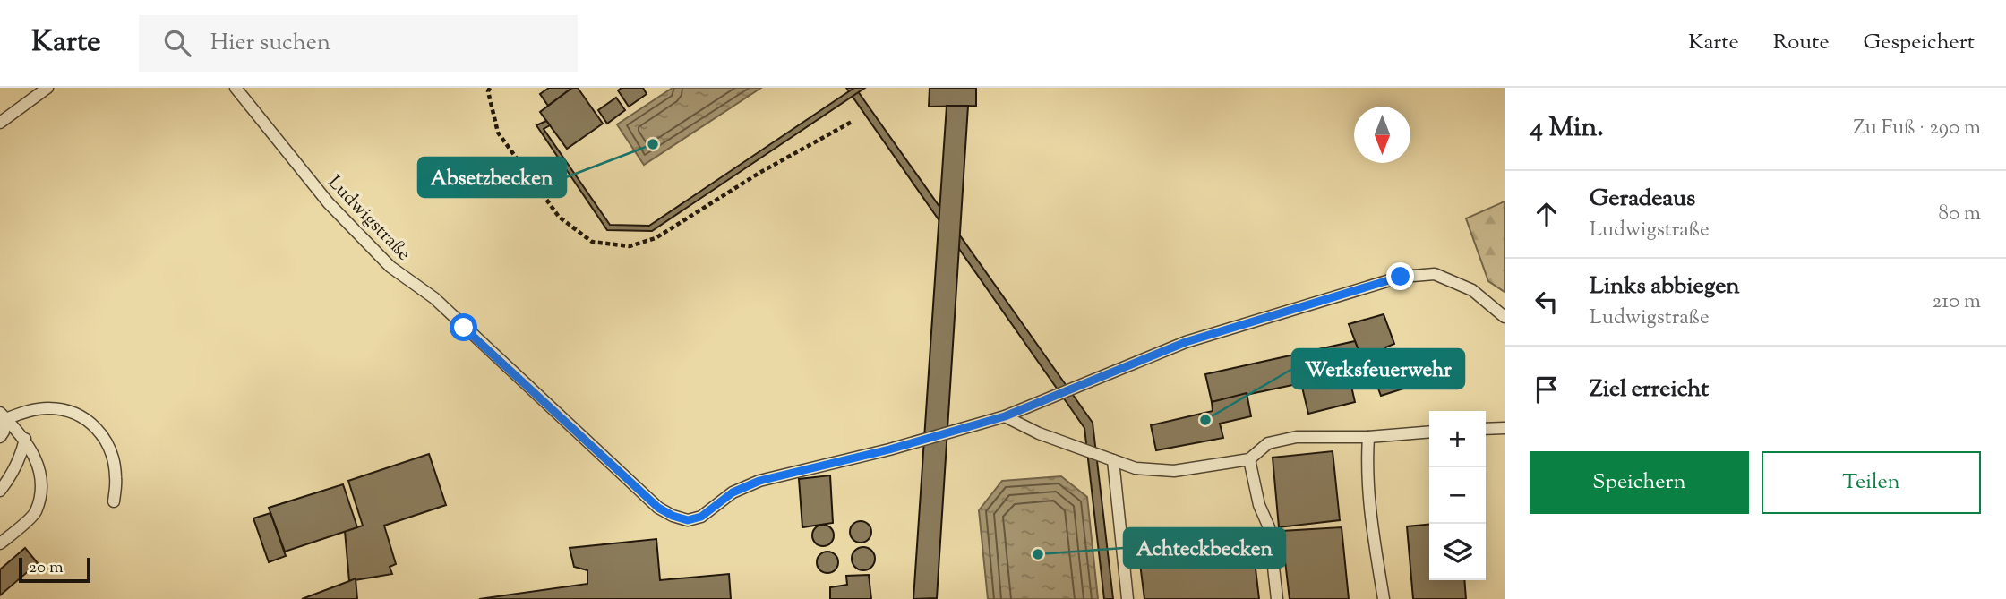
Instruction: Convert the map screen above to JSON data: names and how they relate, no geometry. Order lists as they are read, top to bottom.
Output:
{
  "streets": {
    "lane": ["Ludwigstraße"]
  },
  "places": ["Absetzbecken", "Werksfeuerwehr", "Achteckbecken"],
  "scale_bar": "20 m",
  "north": "bottom",
  "page": {
    "header": "Karte",
    "search": "Hier suchen",
    "nav": ["Karte", "Route", "Gespeichert"],
    "heading": ["4 Min.", "Zu Fuß · 290 m"],
    "list": [
      ["Geradeaus", "Ludwigstraße", "80 m"],
      ["Links abbiegen", "Ludwigstraße", "210 m"],
      "Ziel erreicht"
    ],
    "map_buttons": ["+", "−"],
    "buttons": ["Speichern", "Teilen"],
    "scale": "20 m"
  }
}
